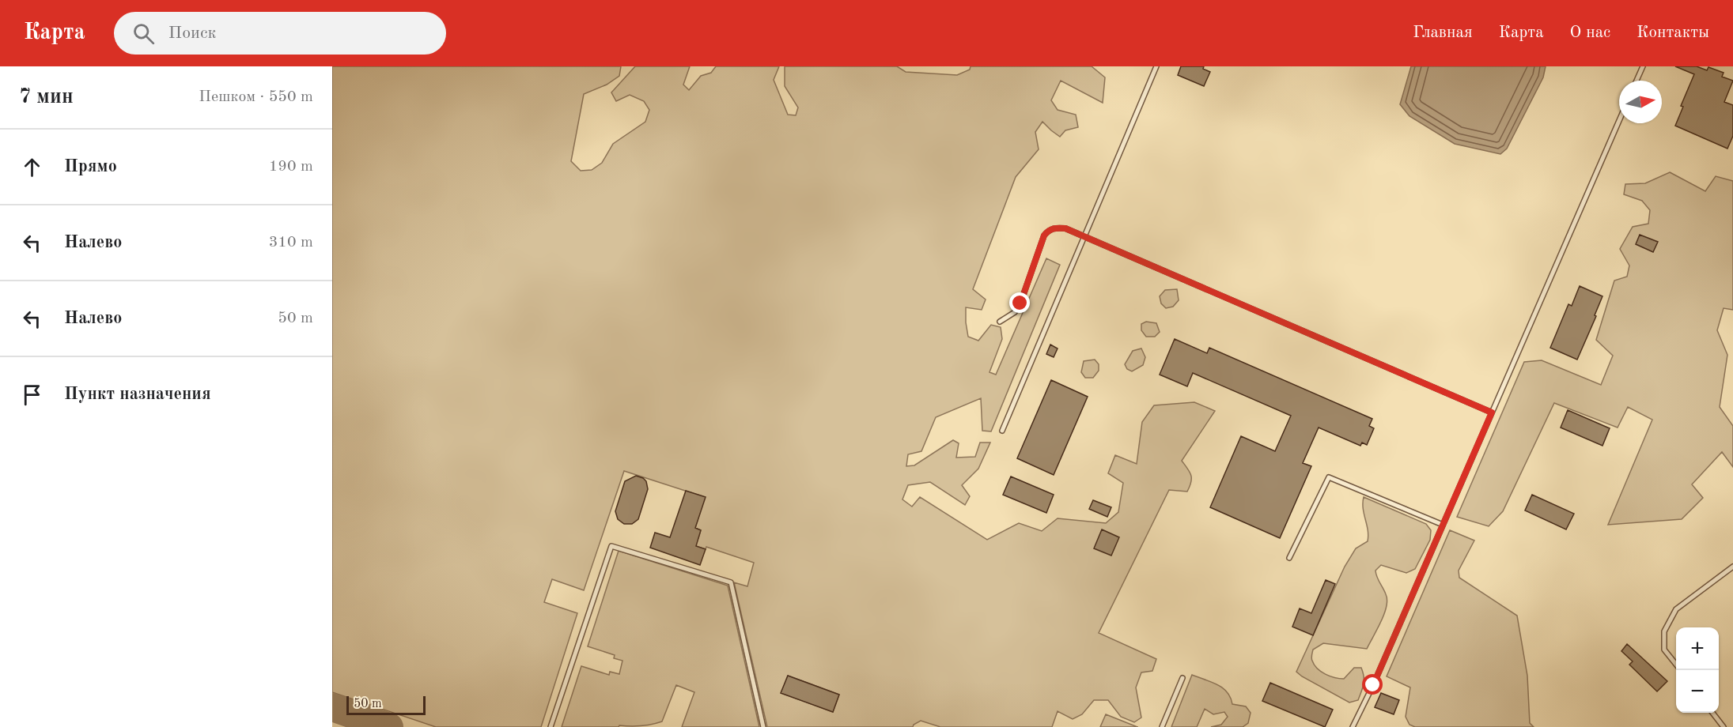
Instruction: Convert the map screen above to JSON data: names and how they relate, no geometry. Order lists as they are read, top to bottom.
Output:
{
  "scale_bar": "50 m",
  "north": "right",
  "page": {
    "header": "Карта",
    "search": "Поиск",
    "nav": [
      "Главная",
      "Карта",
      "О нас",
      "Контакты"
    ],
    "heading": ["7 мин", "Пешком · 550 m"],
    "list": [
      ["Прямо", "190 m"],
      ["Налево", "310 m"],
      ["Налево", "50 m"],
      "Пункт назначения"
    ],
    "map_buttons": ["+", "−"],
    "scale": "50 m"
  }
}
